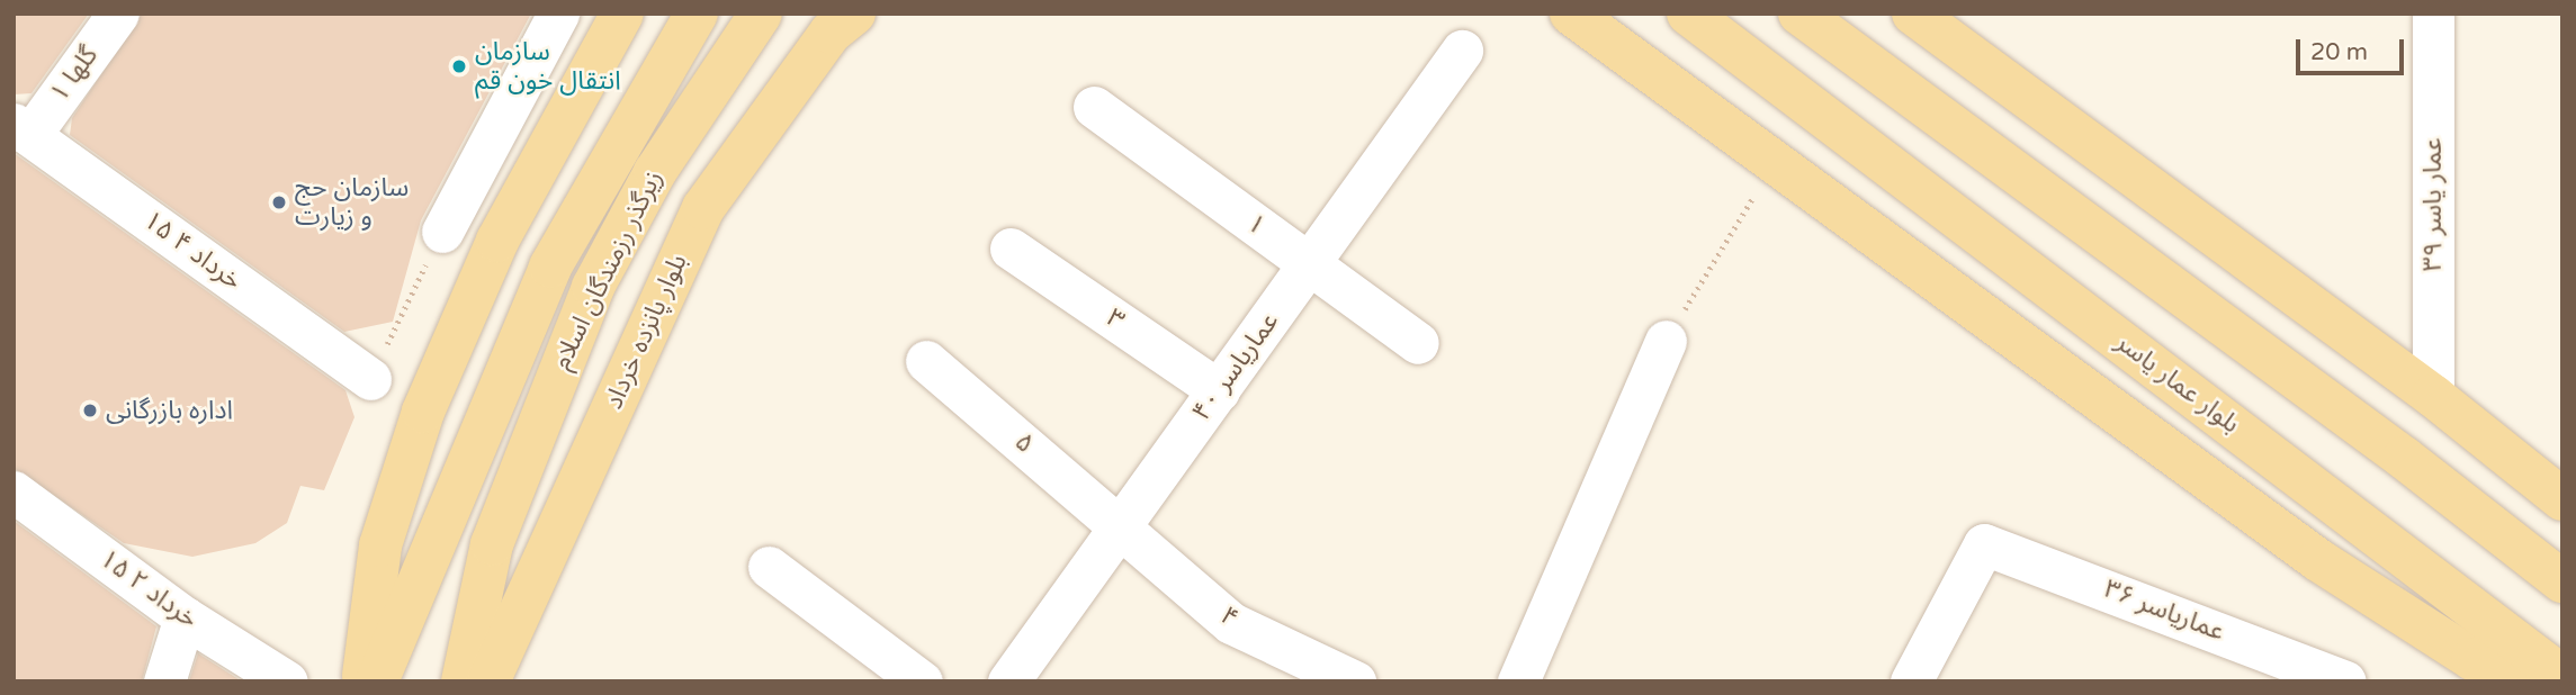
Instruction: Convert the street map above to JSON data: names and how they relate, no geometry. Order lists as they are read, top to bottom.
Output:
{
  "streets": {
    "main road": ["زیرگذر رزمندگان اسلام", "بلوار پانزده خرداد", "بلوار عمار یاسر"],
    "street": [
      "گلها ۱",
      "عمار یاسر ۳۹",
      "۱",
      "۱۵ خرداد ۴",
      "۳",
      "عماریاسر ۴۰",
      "۵",
      "۱۵ خرداد ۲",
      "عماریاسر ۳۶",
      "۴"
    ]
  },
  "crossings": [
    ["گلها ۱", "۱۵ خرداد ۴"],
    ["۱", "عماریاسر ۴۰"],
    ["۳", "عماریاسر ۴۰"],
    ["عماریاسر ۴۰", "۵"],
    ["عماریاسر ۴۰", "۴"],
    ["۵", "۴"]
  ],
  "places": ["سازمان انتقال خون قم", "سازمان حج و زیارت", "اداره بازرگانی"],
  "scale_bar": "20 m"
}
